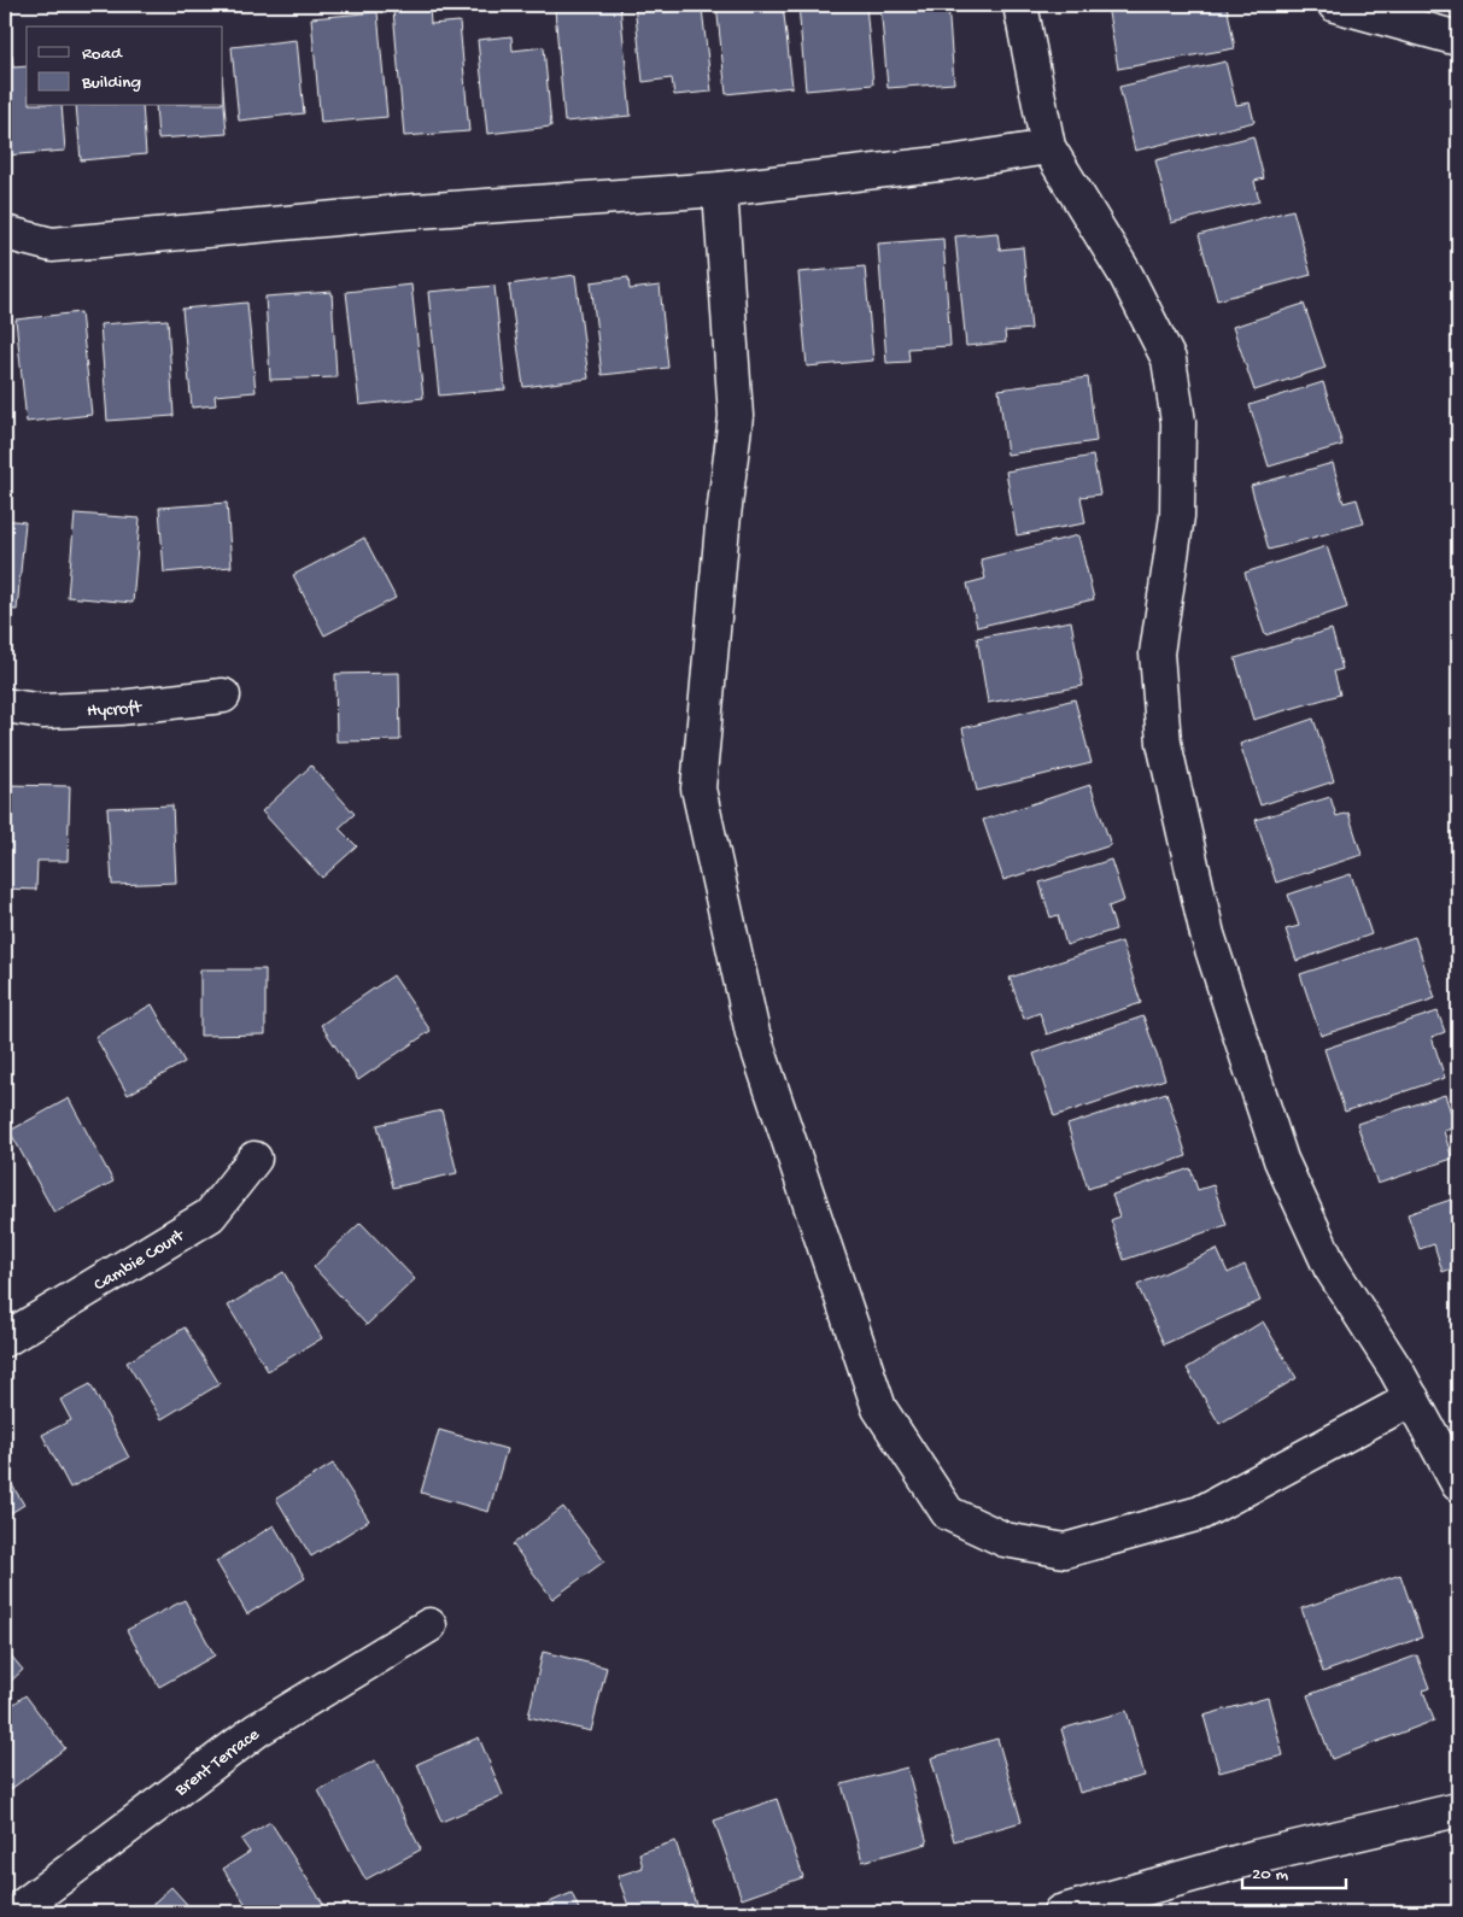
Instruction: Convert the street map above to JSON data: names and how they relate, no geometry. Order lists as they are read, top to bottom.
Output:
{
  "streets": {
    "street": ["Hycroft", "Cambie Court", "Brent Terrace"]
  },
  "legend": ["Road", "Building"],
  "scale_bar": "20 m"
}
